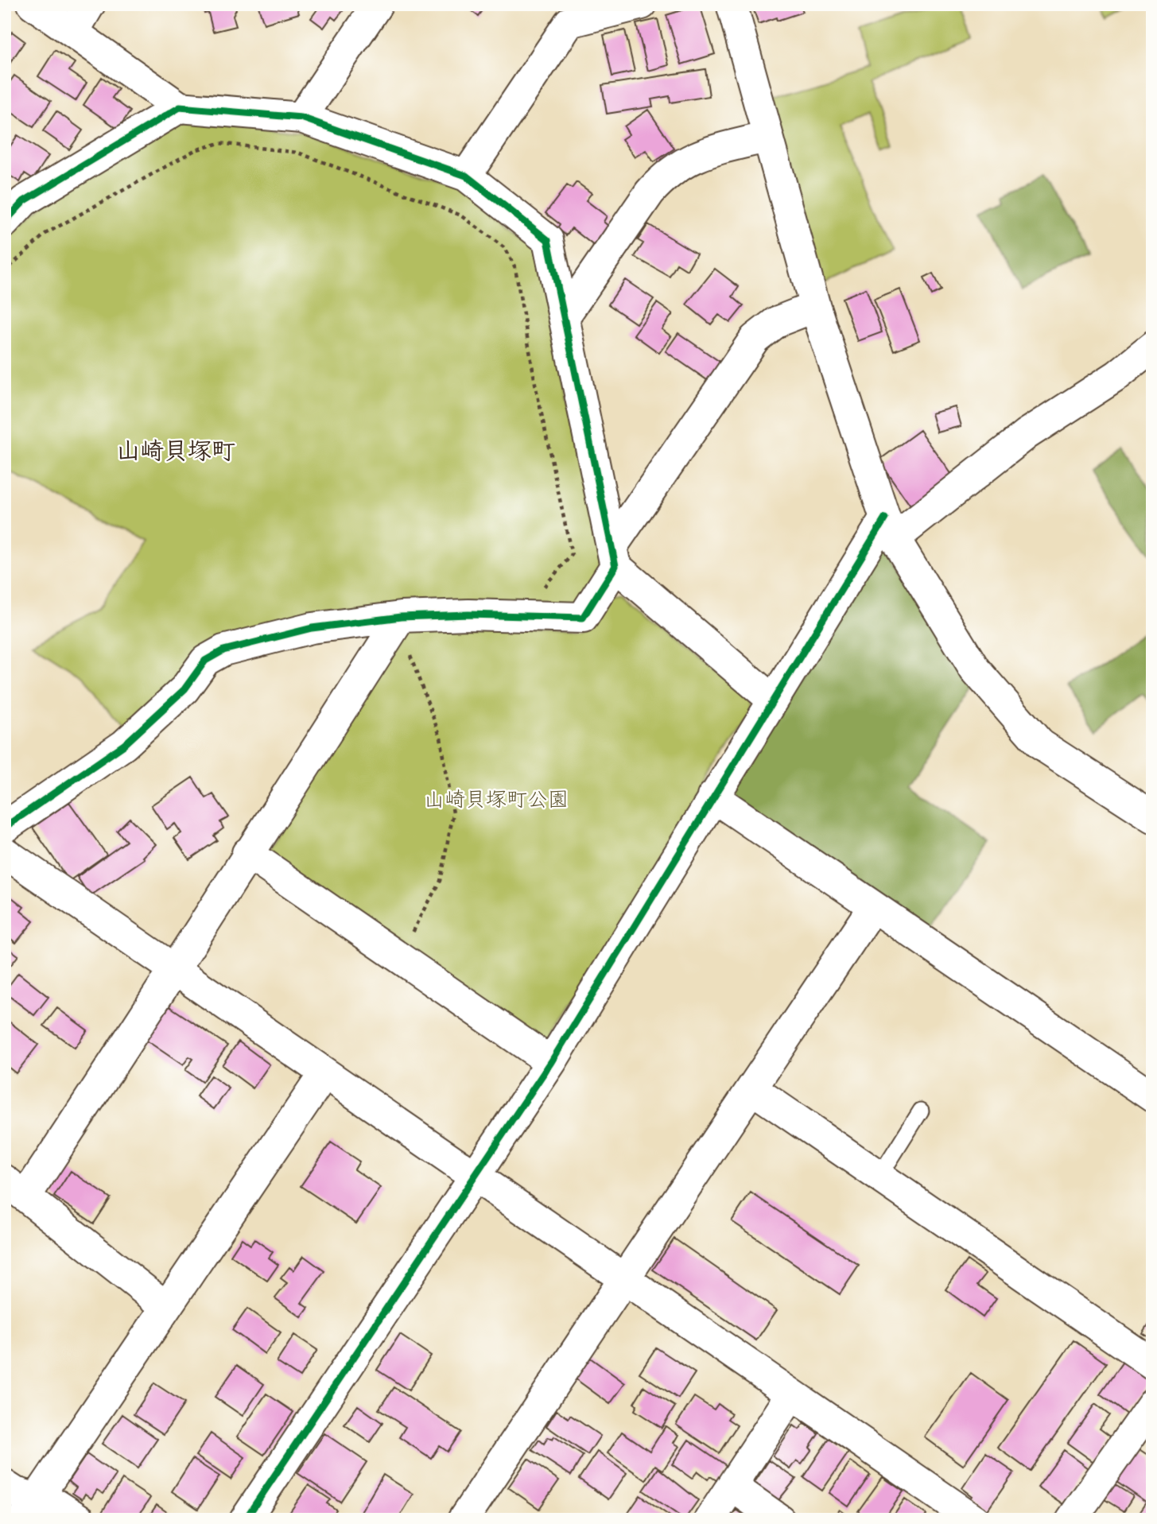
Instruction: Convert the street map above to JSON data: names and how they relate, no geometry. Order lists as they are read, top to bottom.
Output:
{
  "districts": ["山崎貝塚町"],
  "parks": ["山崎貝塚町公園"]
}
